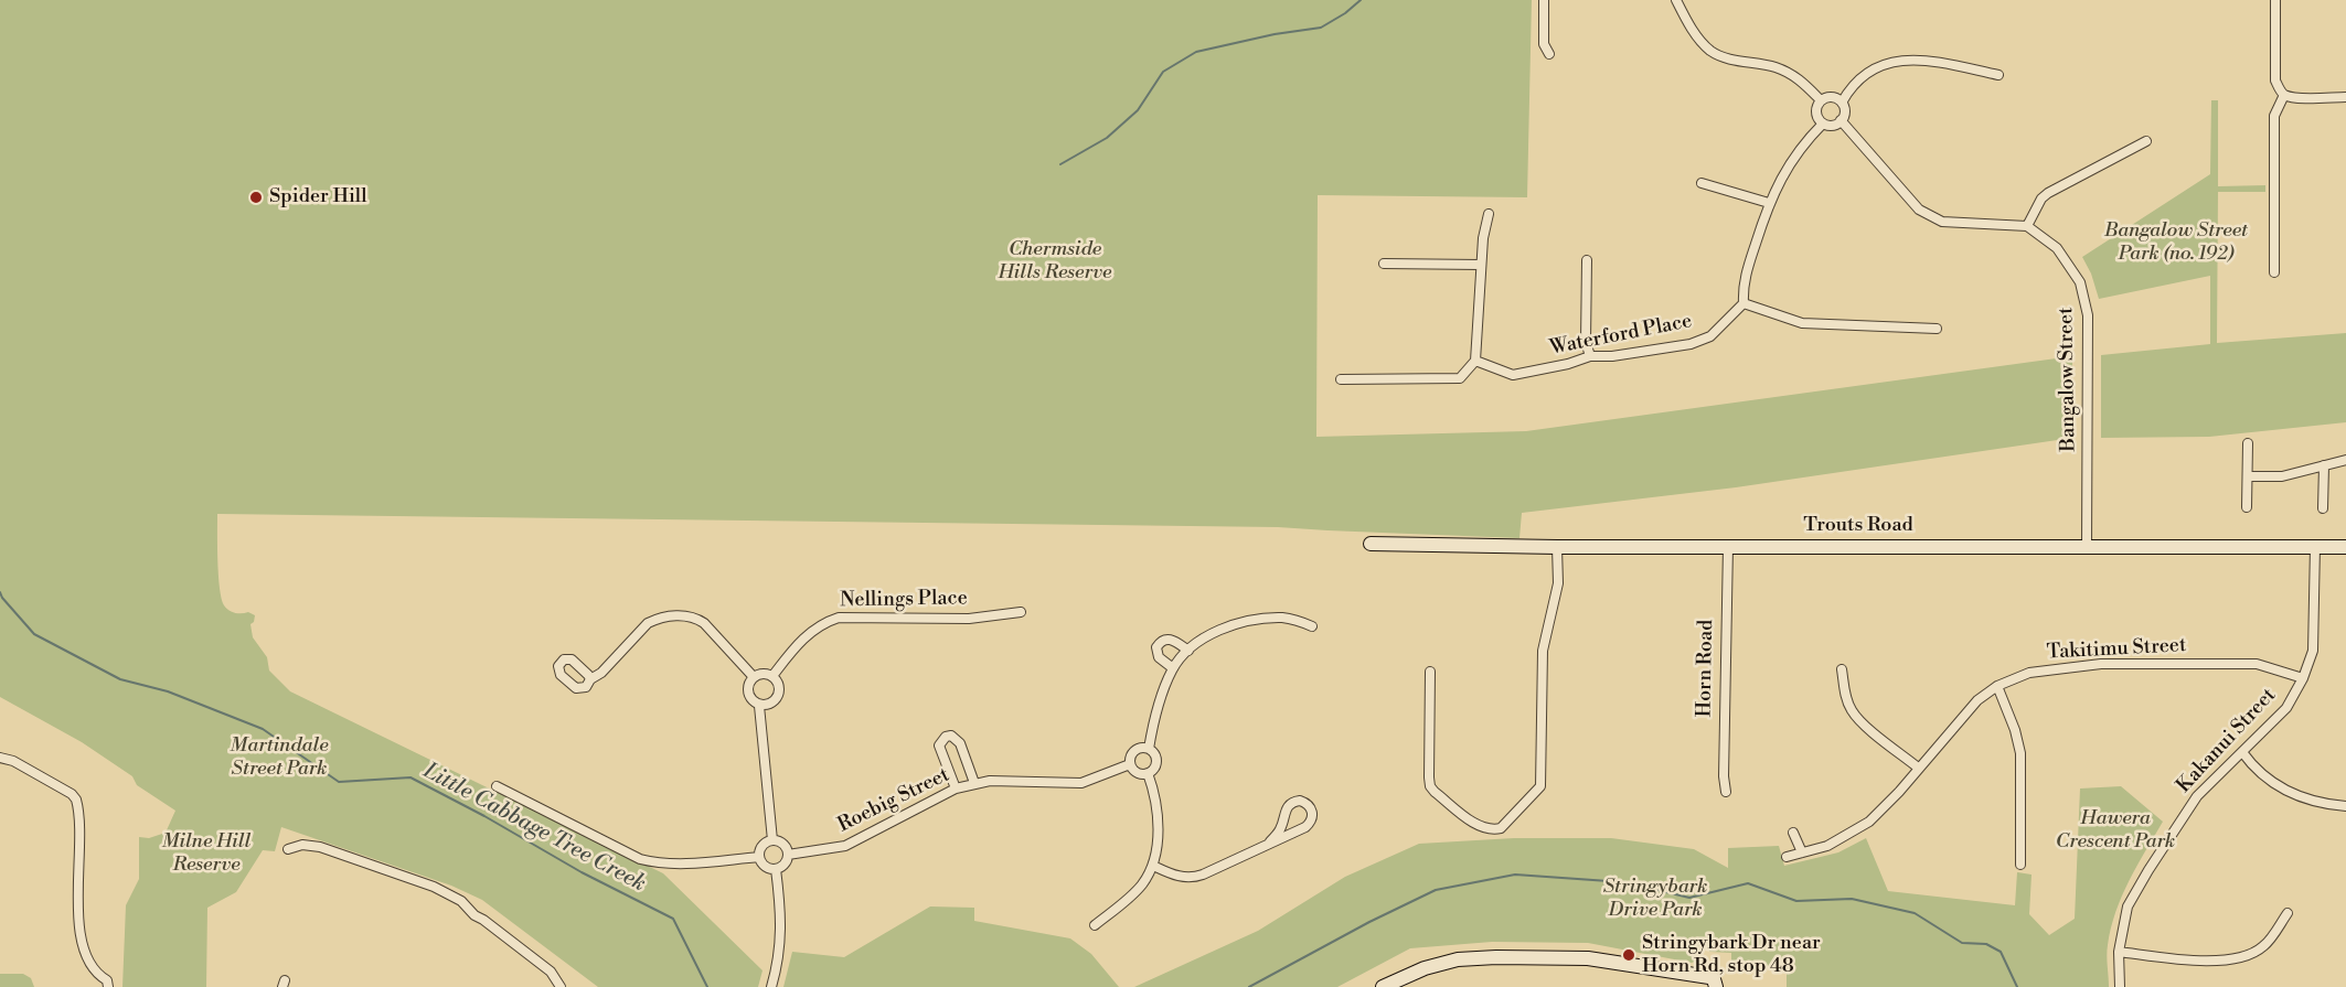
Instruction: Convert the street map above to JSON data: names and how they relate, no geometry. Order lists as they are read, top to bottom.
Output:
{
  "streets": {
    "street": [
      "Waterford Place",
      "Bangalow Street",
      "Trouts Road",
      "Nellings Place",
      "Takitimu Street",
      "Horn Road",
      "Kakanui Street",
      "Roebig Street"
    ]
  },
  "crossings": [
    ["Bangalow Street", "Trouts Road"],
    ["Trouts Road", "Horn Road"],
    ["Trouts Road", "Kakanui Street"],
    ["Takitimu Street", "Kakanui Street"]
  ],
  "water": ["Little Cabbage Tree Creek"],
  "parks": [
    "Bangalow Street Park (no. 192)",
    "Chermside Hills Reserve",
    "Martindale Street Park",
    "Hawera Crescent Park",
    "Milne Hill Reserve",
    "Stringybark Drive Park"
  ],
  "places": ["Spider Hill", "Stringybark Dr near Horn Rd, stop 48"]
}
